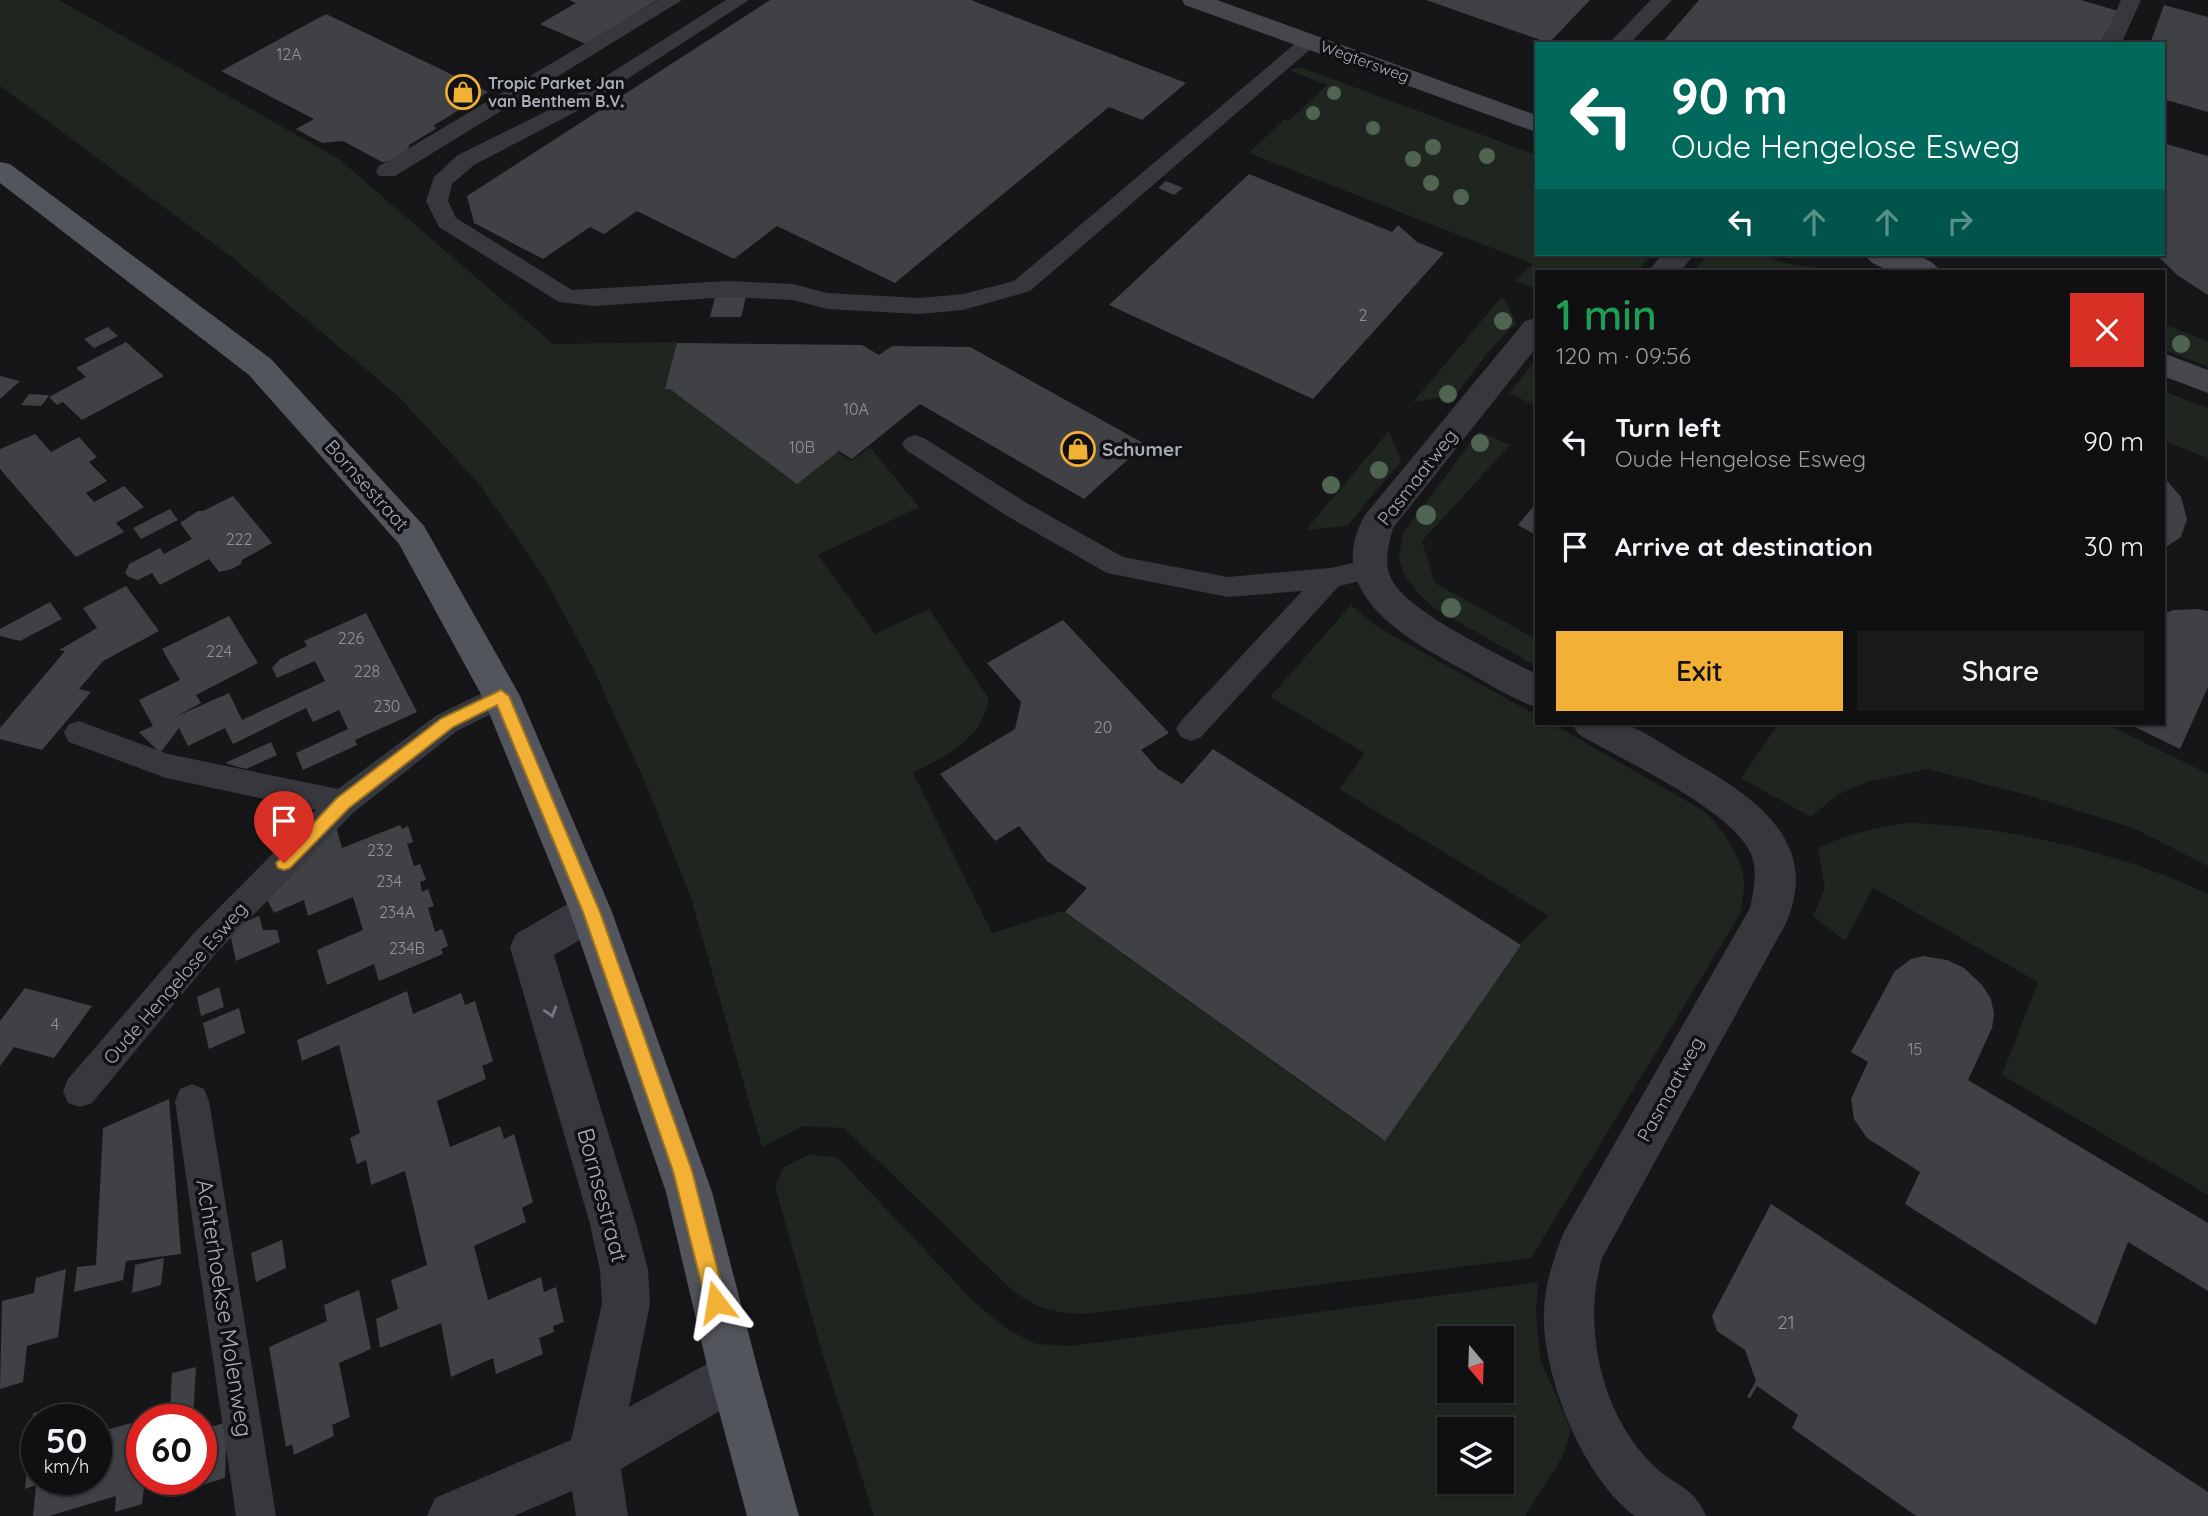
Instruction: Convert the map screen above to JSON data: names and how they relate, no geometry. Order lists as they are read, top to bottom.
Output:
{
  "streets": {
    "main road": ["Bornsestraat"],
    "street": ["Wegtersweg", "Pasmaatweg"],
    "lane": ["Oude Hengelose Esweg", "Achterhoekse Molenweg"]
  },
  "crossings": [
    ["Bornsestraat", "Oude Hengelose Esweg"]
  ],
  "places": {
    "shop": ["Tropic Parket Jan van Benthem B.V.", "Schumer"]
  },
  "house_numbers": [
    "12A",
    "2",
    "10A",
    "10B",
    "222",
    "226",
    "224",
    "228",
    "230",
    "20",
    "232",
    "234",
    "234A",
    "234B",
    "4",
    "15",
    "21"
  ],
  "north": "bottom",
  "page": {
    "turn": ["90 m", "Oude Hengelose Esweg"],
    "heading": ["1 min", "120 m · 09:56"],
    "list": [
      {
        "name": "Turn left",
        "note": "Oude Hengelose Esweg",
        "value": "90 m"
      },
      {
        "name": "Arrive at destination",
        "value": "30 m"
      }
    ],
    "buttons": ["Exit", "Share"],
    "speed": "50 km/h",
    "limit": "60"
  }
}
